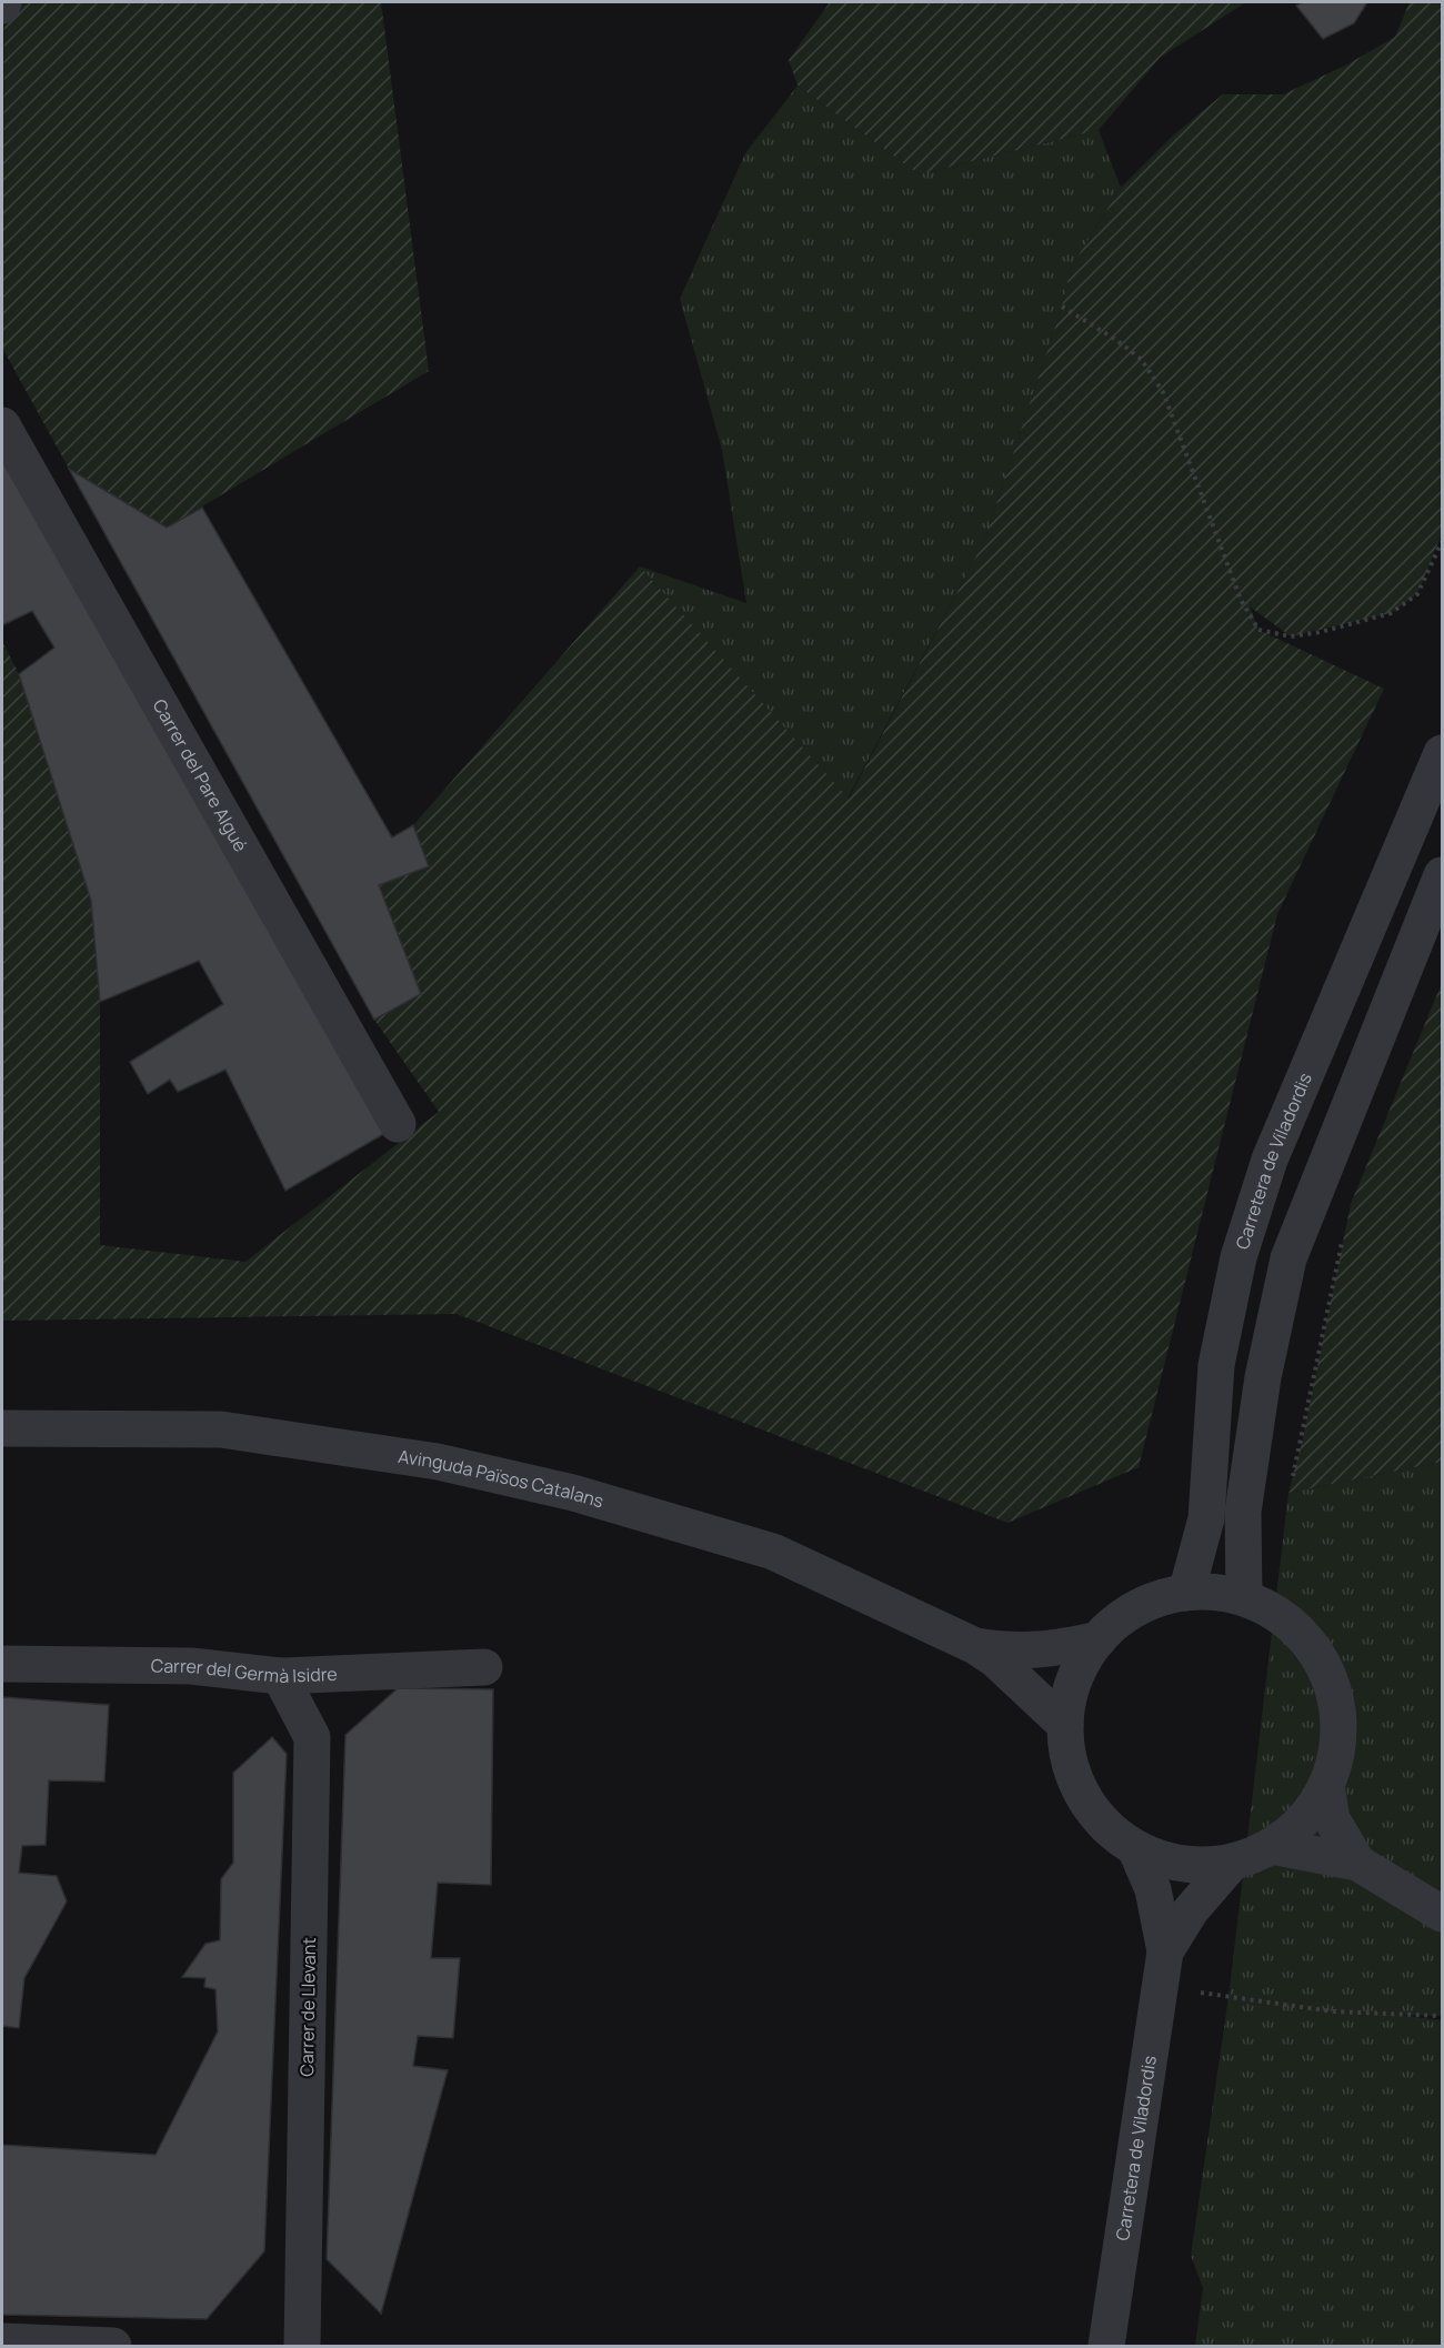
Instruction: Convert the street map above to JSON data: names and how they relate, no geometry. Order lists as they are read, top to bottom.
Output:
{
  "streets": {
    "street": [
      "Carrer del Pare Algué",
      "Carretera de Viladordis",
      "Avinguda Països Catalans",
      "Carrer del Germà Isidre",
      "Carrer de Llevant"
    ]
  },
  "crossings": [
    ["Carrer del Germà Isidre", "Carrer de Llevant"]
  ]
}
